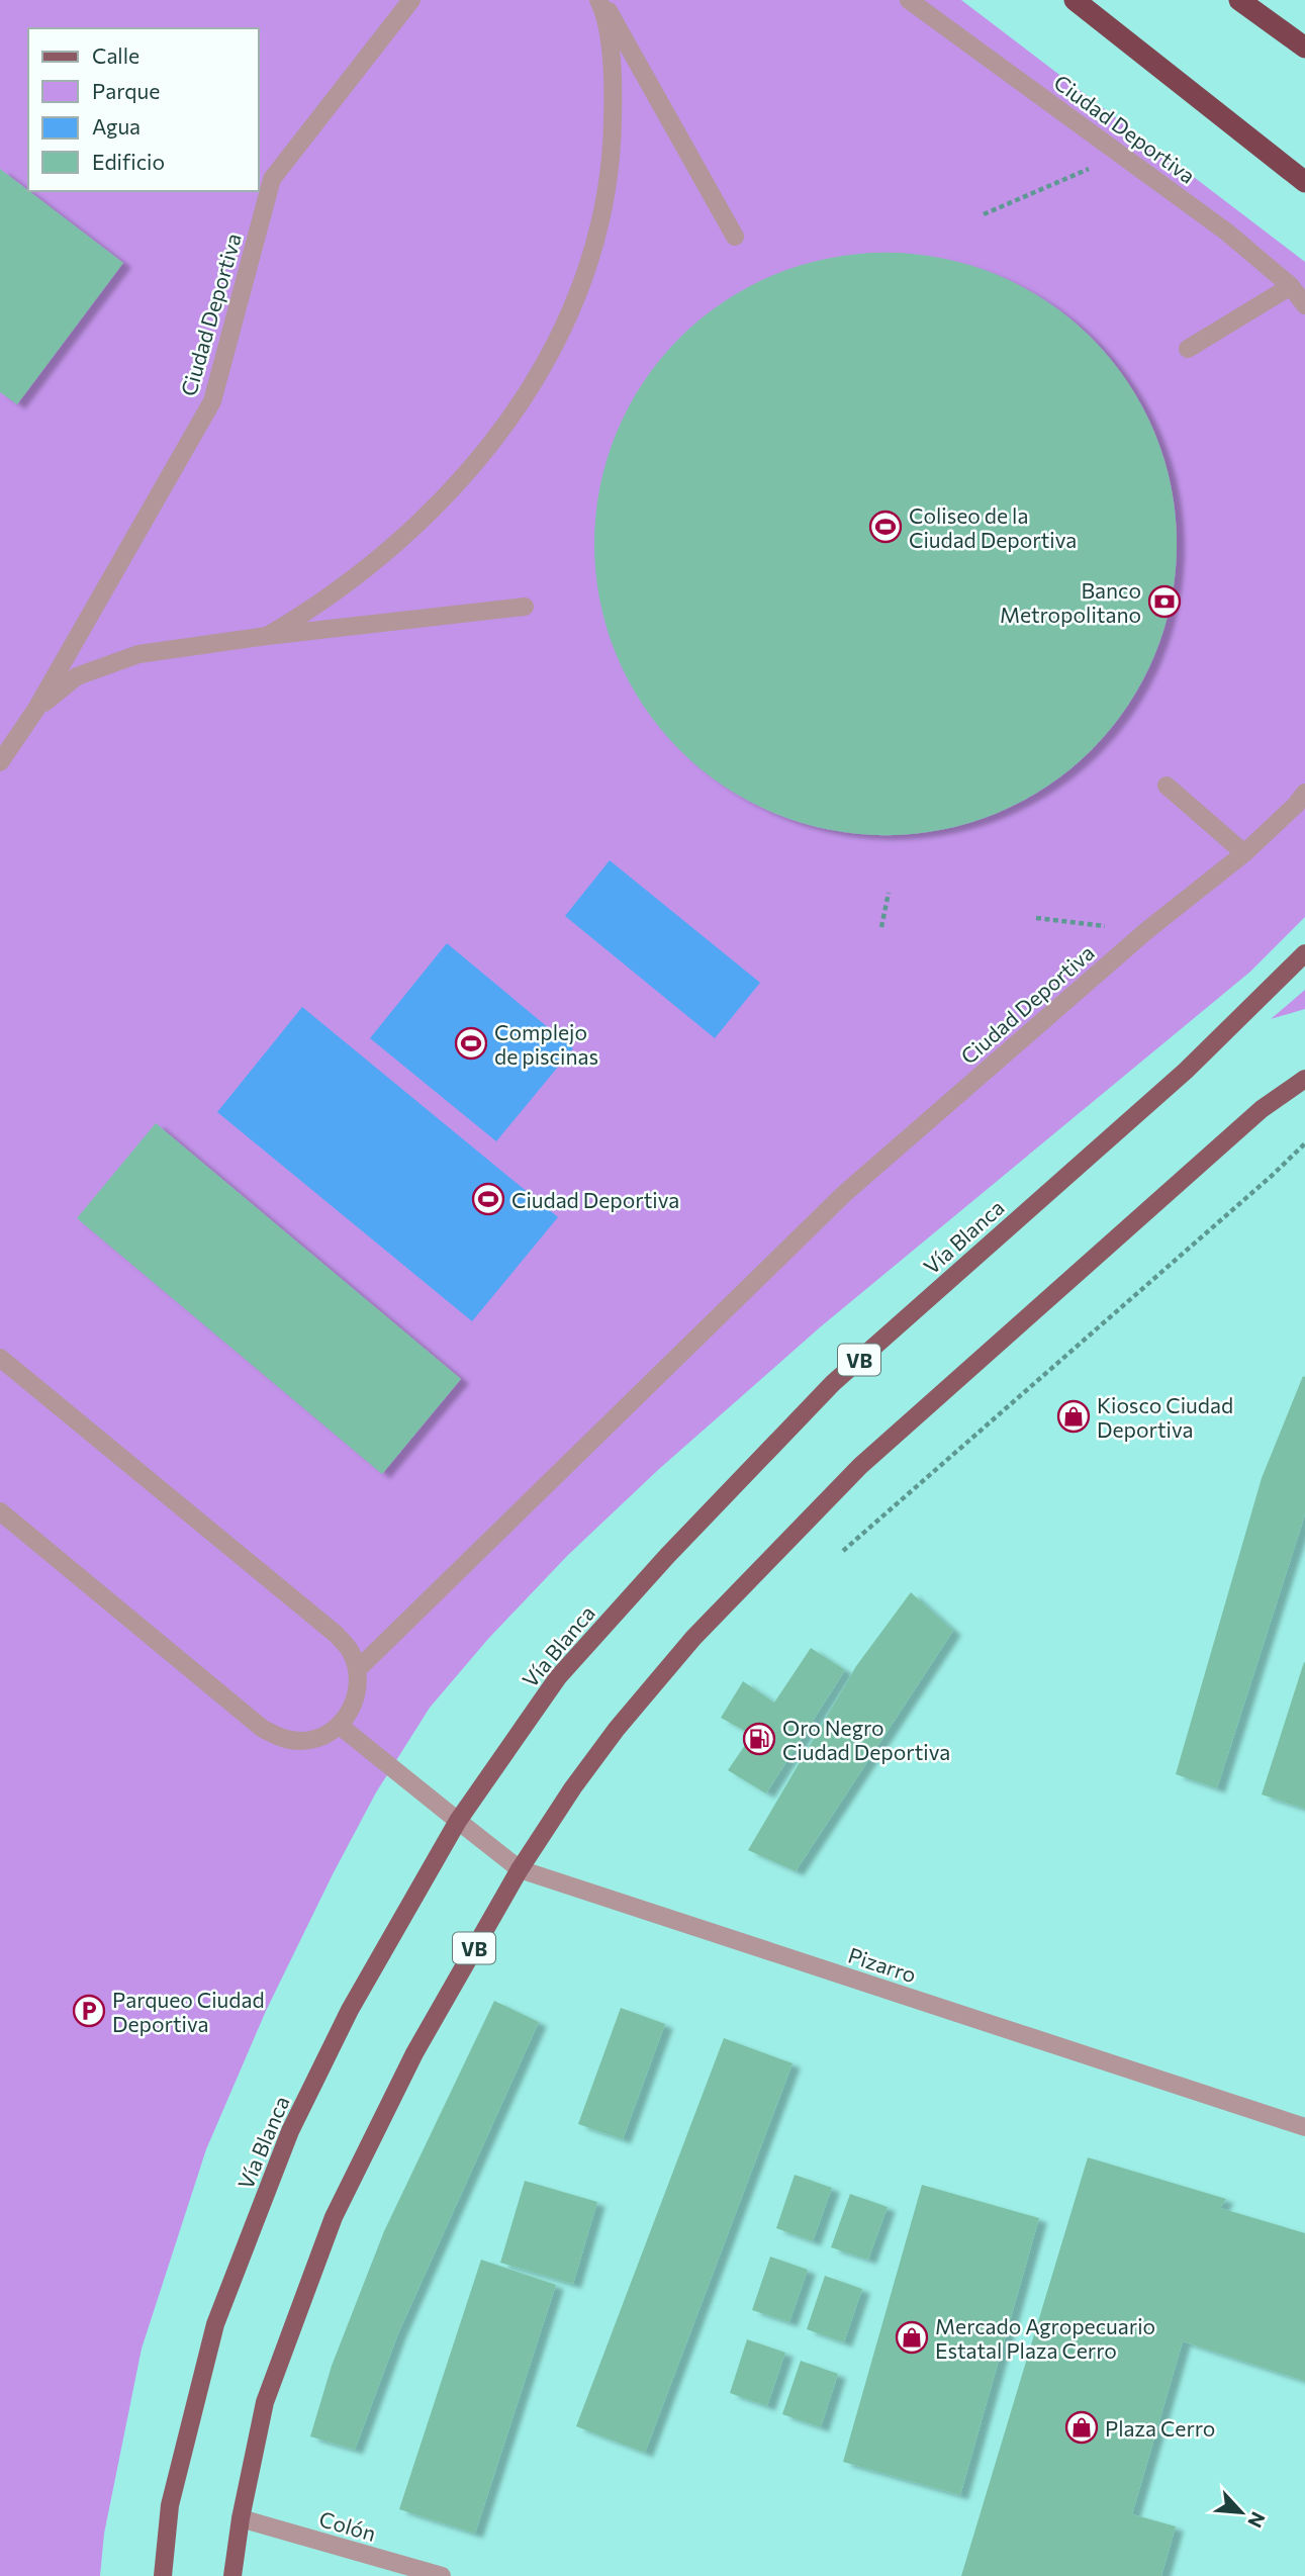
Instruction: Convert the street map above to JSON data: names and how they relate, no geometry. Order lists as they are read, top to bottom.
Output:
{
  "streets": {
    "main road": ["Vía Blanca", "VB"],
    "street": ["Ciudad Deportiva", "Pizarro", "Colón"]
  },
  "crossings": [
    ["Vía Blanca", "Pizarro"],
    ["VB", "Pizarro"],
    ["VB", "Colón"]
  ],
  "places": {
    "sports": ["Coliseo de la Ciudad Deportiva", "Complejo de piscinas", "Ciudad Deportiva"],
    "bank": ["Banco Metropolitano"],
    "shop": ["Kiosco Ciudad Deportiva", "Mercado Agropecuario Estatal Plaza Cerro", "Plaza Cerro"],
    "fuel station": ["Oro Negro Ciudad Deportiva"],
    "parking": ["Parqueo Ciudad Deportiva"]
  },
  "legend": [
    "Calle",
    "Parque",
    "Agua",
    "Edificio"
  ],
  "north": "bottom right"
}
